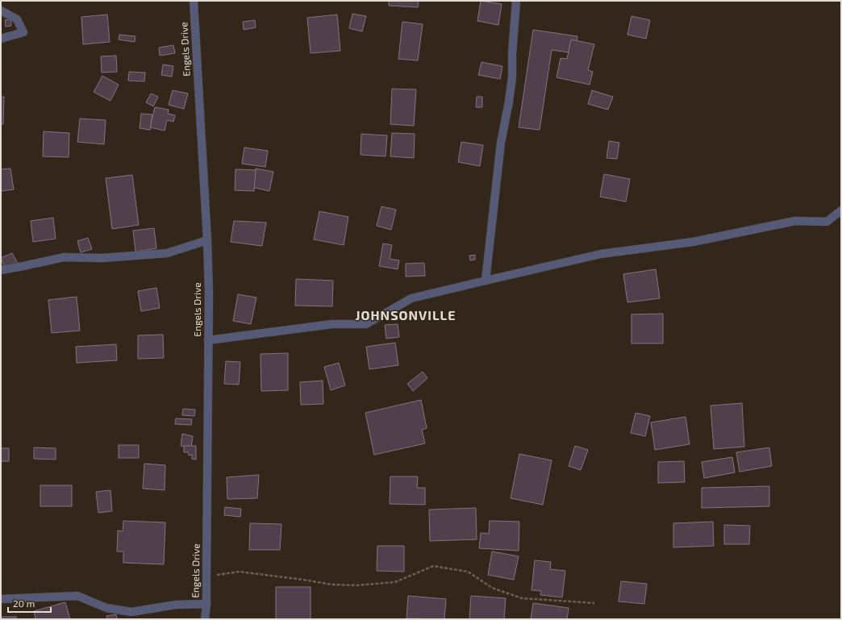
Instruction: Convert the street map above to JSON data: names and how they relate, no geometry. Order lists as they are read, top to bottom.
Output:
{
  "streets": {
    "street": ["Engels Drive"]
  },
  "districts": ["JOHNSONVILLE"],
  "scale_bar": "20 m"
}
